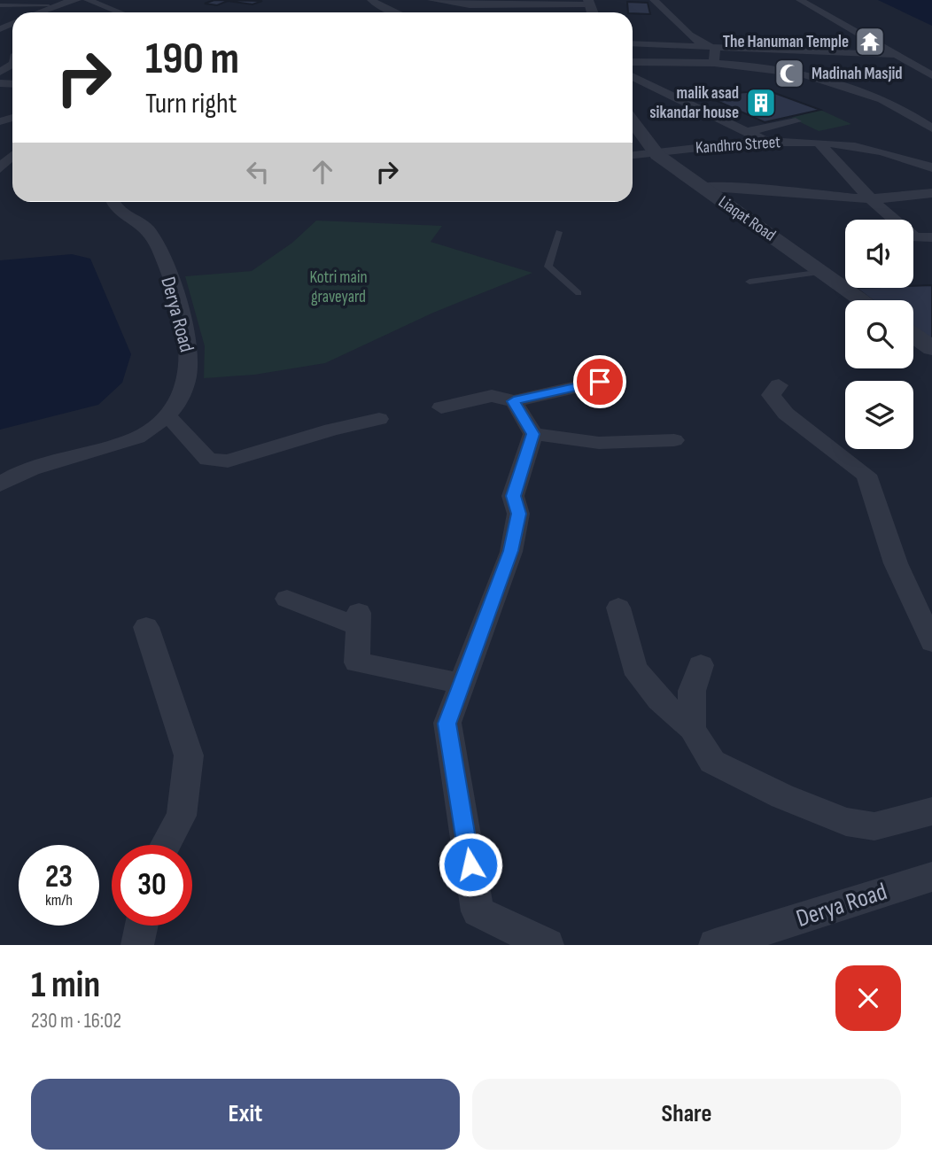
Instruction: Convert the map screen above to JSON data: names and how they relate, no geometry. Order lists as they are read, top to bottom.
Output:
{
  "streets": {
    "street": ["Kandhro Street", "Liaqat Road", "Derya Road"]
  },
  "crossings": [
    ["Kandhro Street", "Liaqat Road"]
  ],
  "parks": ["Kotri main graveyard"],
  "places": {
    "temple": ["The Hanuman Temple"],
    "mosque": ["Madinah Masjid"],
    "building": ["malik asad sikandar house"]
  },
  "page": {
    "turn": ["190 m", "Turn right"],
    "speed": "23 km/h",
    "limit": "30",
    "heading": ["1 min", "230 m · 16:02"],
    "buttons": ["Exit", "Share"]
  }
}
